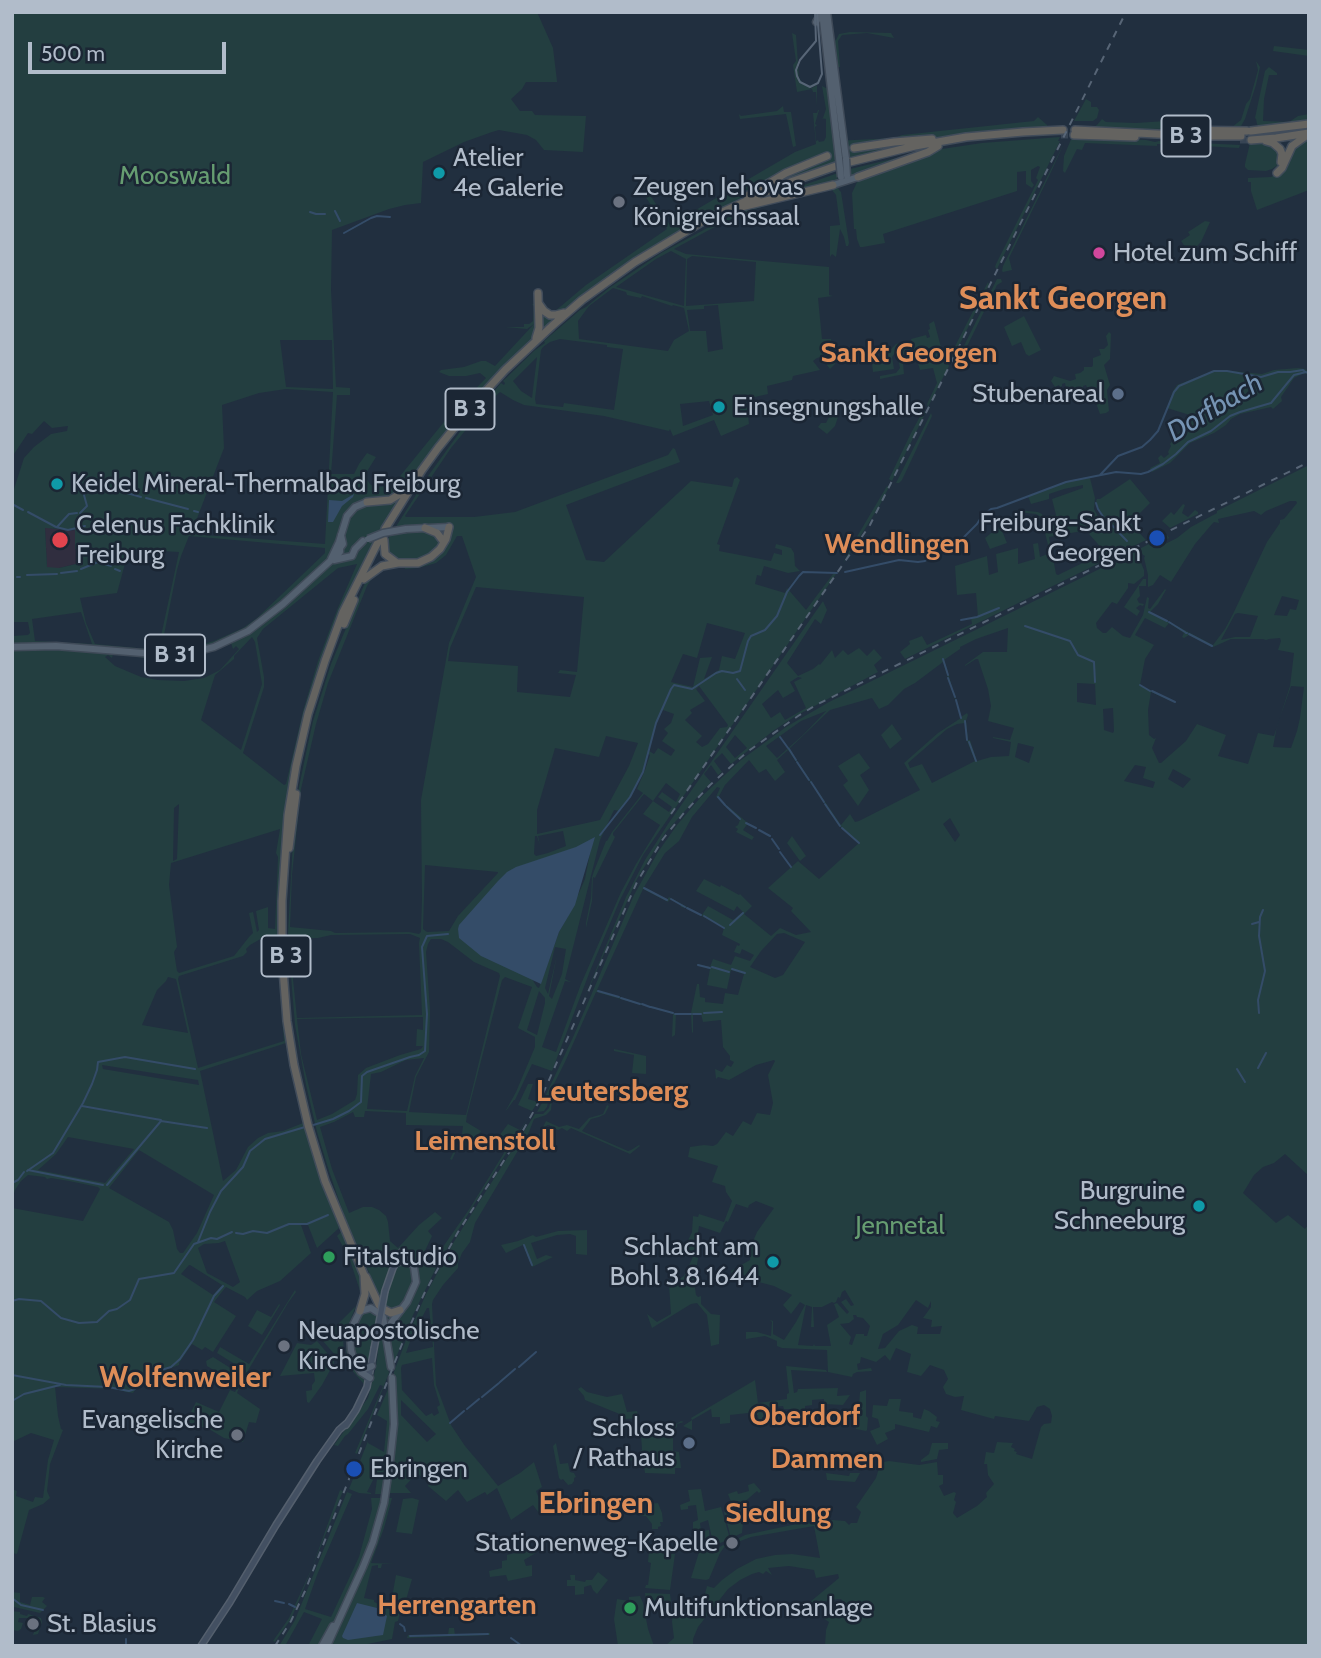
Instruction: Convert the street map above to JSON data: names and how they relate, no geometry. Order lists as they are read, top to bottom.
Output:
{
  "streets": {
    "highway": ["B 3"],
    "main road": ["B 31"]
  },
  "districts": [
    "Sankt Georgen",
    "Sankt Georgen",
    "Wendlingen",
    "Leutersberg",
    "Leimenstoll",
    "Wolfenweiler",
    "Oberdorf",
    "Dammen",
    "Ebringen",
    "Siedlung",
    "Herrengarten"
  ],
  "water": ["Dorfbach"],
  "parks": ["Mooswald", "Jennetal"],
  "places": [
    "Atelier 4e Galerie",
    "Zeugen Jehovas Königreichssaal",
    "Hotel zum Schiff",
    "Stubenareal",
    "Einsegnungshalle",
    "Keidel Mineral-Thermalbad Freiburg",
    "Freiburg-Sankt Georgen",
    "Celenus Fachklinik Freiburg",
    "Burgruine Schneeburg",
    "Fitalstudio",
    "Schlacht am Bohl 3.8.1644",
    "Neuapostolische Kirche",
    "Evangelische Kirche",
    "Schloss / Rathaus",
    "Ebringen",
    "Stationenweg-Kapelle",
    "Multifunktionsanlage",
    "St. Blasius"
  ],
  "scale_bar": "500 m"
}
